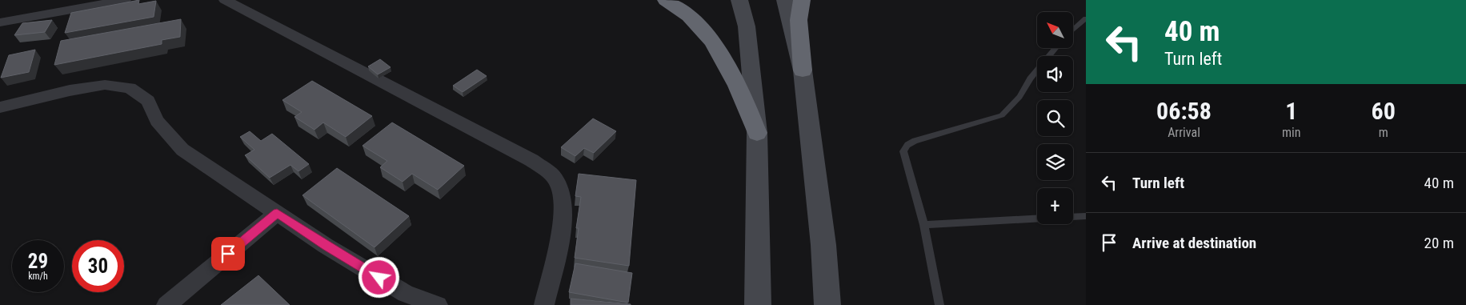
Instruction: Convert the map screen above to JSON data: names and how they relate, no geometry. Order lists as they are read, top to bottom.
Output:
{
  "north": "top left",
  "page": {
    "turn": ["40 m", "Turn left"],
    "map_buttons": "+",
    "eta": [
      "06:58",
      "Arrival",
      "1",
      "min",
      "60",
      "m"
    ],
    "list": [
      {
        "name": "Turn left",
        "value": "40 m"
      },
      {
        "name": "Arrive at destination",
        "value": "20 m"
      }
    ],
    "speed": "29 km/h",
    "limit": "30"
  }
}
